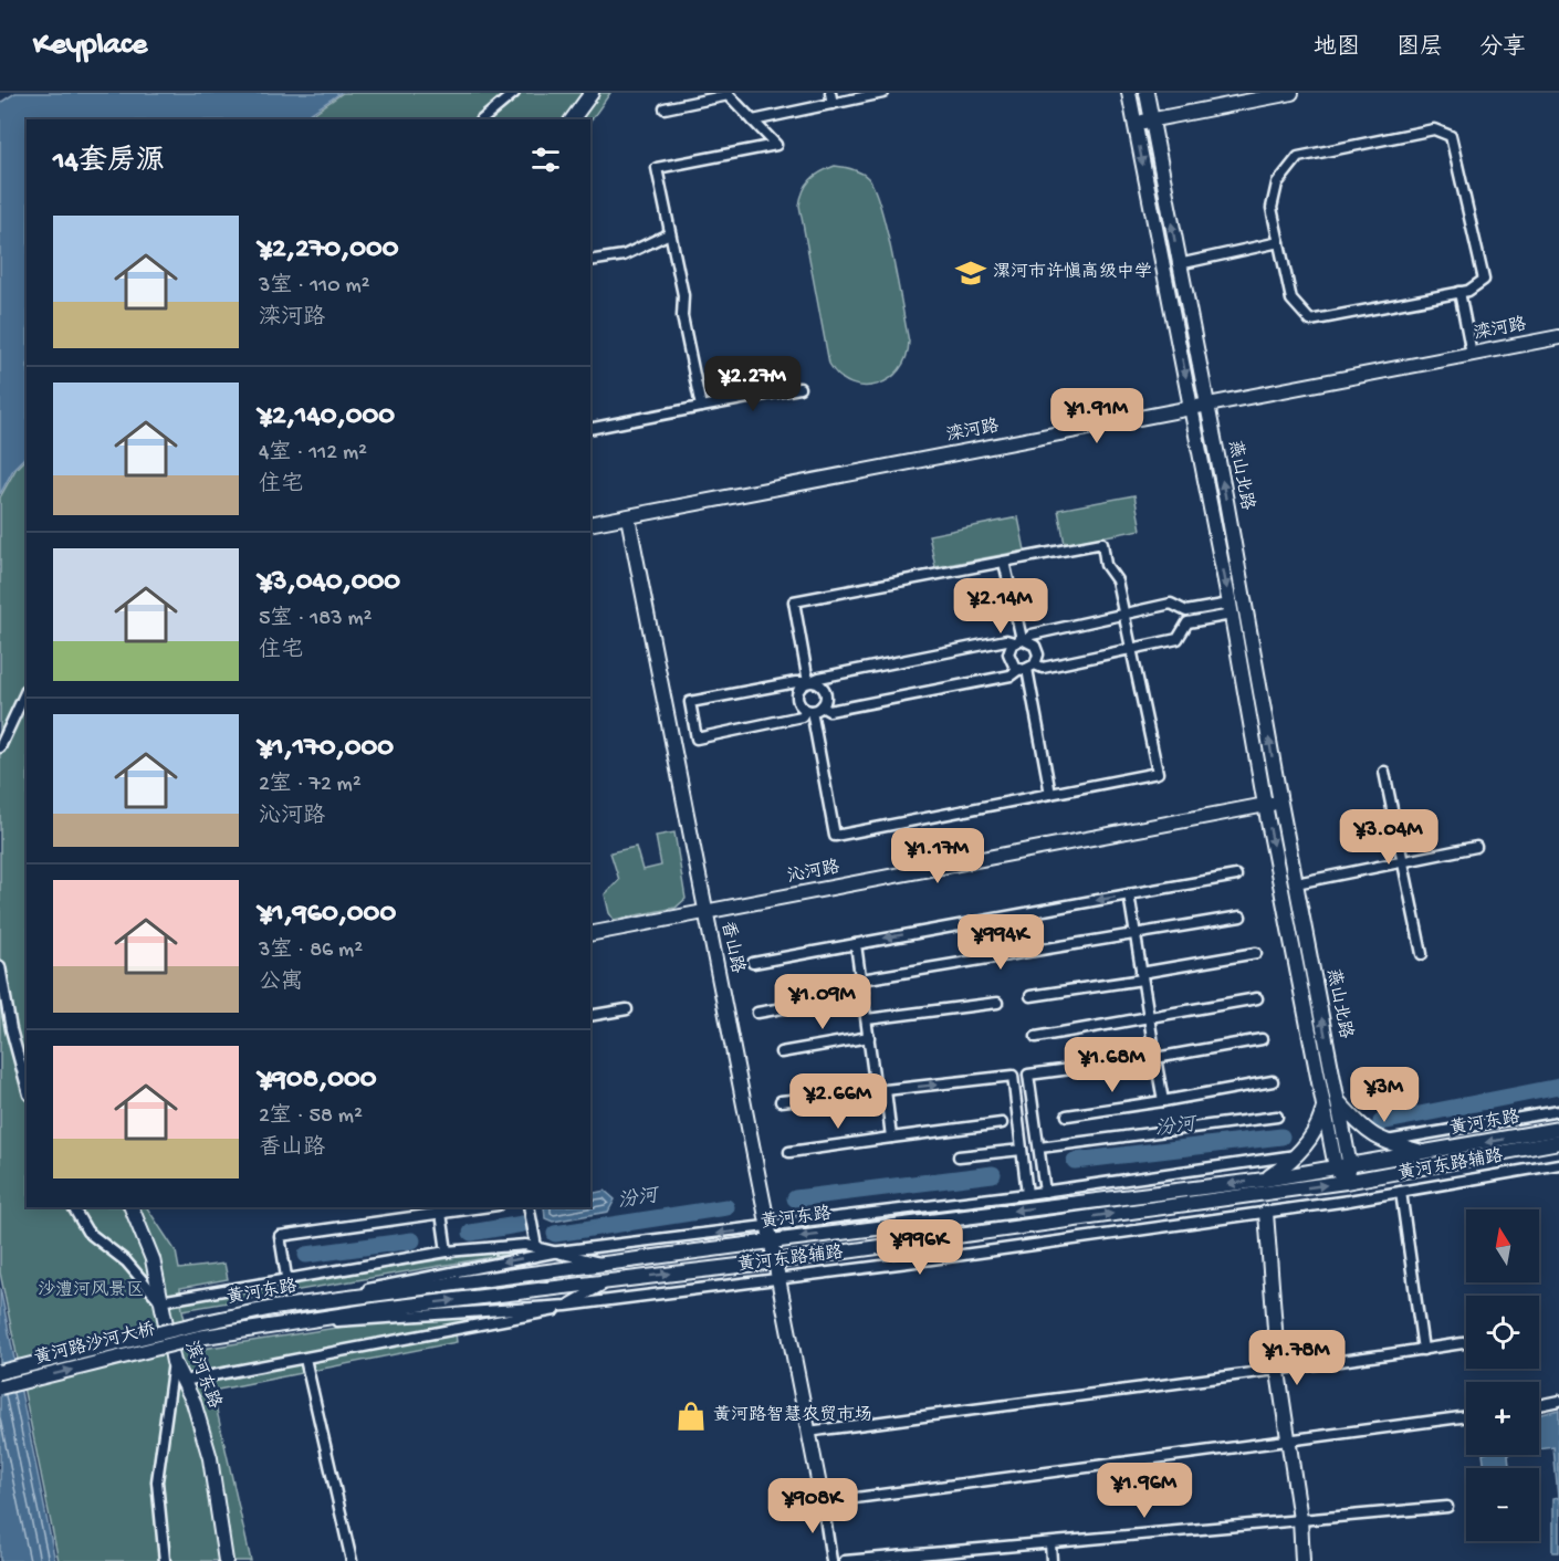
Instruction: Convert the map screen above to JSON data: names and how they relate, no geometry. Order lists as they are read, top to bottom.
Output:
{
  "streets": {
    "street": [
      "滦河路",
      "燕山北路",
      "沁河路",
      "香山路",
      "黄河东路",
      "黄河东路辅路",
      "黄河路沙河大桥",
      "滨河东路"
    ]
  },
  "crossings": [
    ["滦河路", "燕山北路"],
    ["滦河路", "香山路"],
    ["燕山北路", "沁河路"],
    ["燕山北路", "黄河东路"],
    ["沁河路", "香山路"],
    ["香山路", "黄河东路"],
    ["香山路", "黄河东路辅路"],
    ["黄河东路", "黄河东路辅路"],
    ["黄河东路", "黄河路沙河大桥"]
  ],
  "water": ["汾河"],
  "parks": ["沙澧河风景区"],
  "places": {
    "school or university": ["漯河市许慎高级中学"],
    "shop": ["黄河路智慧农贸市场"]
  },
  "north": "top",
  "page": {
    "header": "Keyplace",
    "nav": ["地图", "图层", "分享"],
    "heading": "14套房源",
    "list": [
      {
        "name": "¥2,270,000",
        "note": "3室 · 110 m² · 滦河路"
      },
      {
        "name": "¥2,140,000",
        "note": "4室 · 112 m² · 住宅"
      },
      {
        "name": "¥3,040,000",
        "note": "5室 · 183 m² · 住宅"
      },
      {
        "name": "¥1,170,000",
        "note": "2室 · 72 m² · 沁河路"
      },
      {
        "name": "¥1,960,000",
        "note": "3室 · 86 m² · 公寓"
      },
      {
        "name": "¥908,000",
        "note": "2室 · 58 m² · 香山路"
      }
    ],
    "price": [
      "¥2.27M",
      "¥1.91M",
      "¥2.14M",
      "¥3.04M",
      "¥1.17M",
      "¥994K",
      "¥1.09M",
      "¥1.68M",
      "¥3M",
      "¥2.66M",
      "¥996K",
      "¥1.78M",
      "¥1.96M",
      "¥908K"
    ],
    "map_buttons": ["+", "−"]
  }
}
